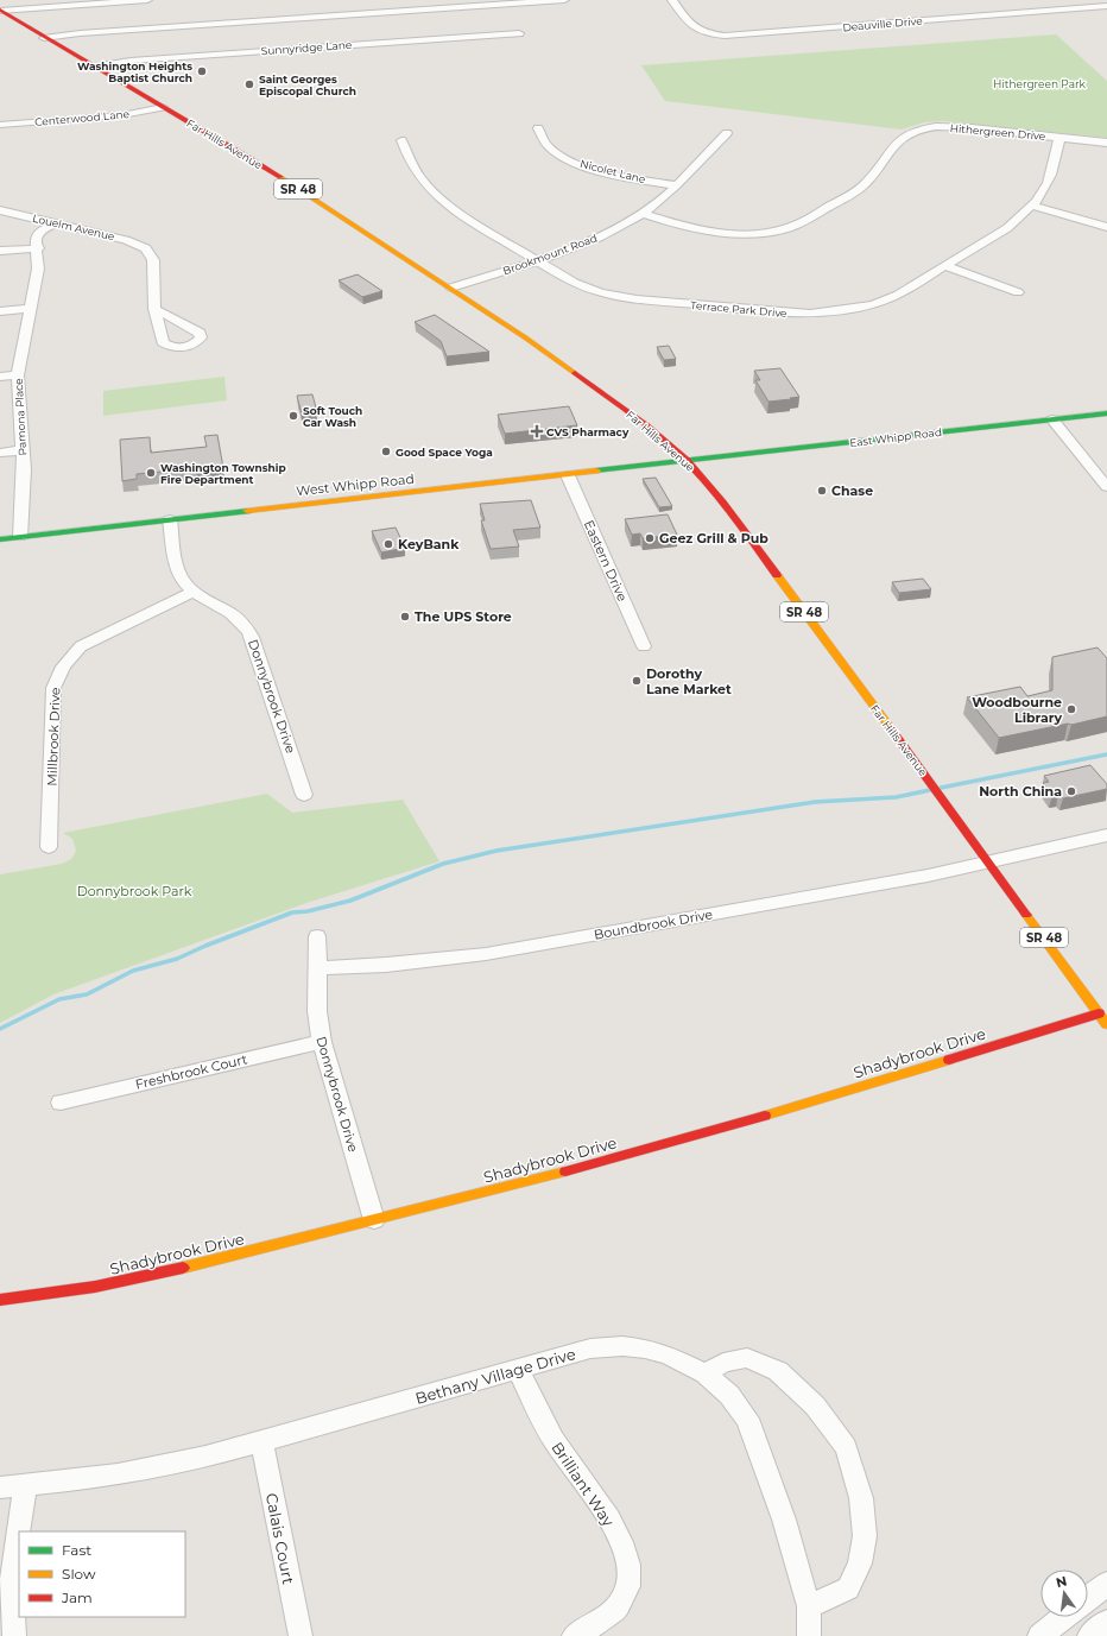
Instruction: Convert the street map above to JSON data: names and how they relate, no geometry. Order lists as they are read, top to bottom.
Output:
{
  "streets": {
    "main road": [
      "Far Hills Avenue",
      "SR 48",
      "East Whipp Road",
      "West Whipp Road",
      "Shadybrook Drive"
    ],
    "street": [
      "Deauville Drive",
      "Sunnyridge Lane",
      "Centerwood Lane",
      "Hithergreen Drive",
      "Nicolet Lane",
      "Louelm Avenue",
      "Brookmount Road",
      "Terrace Park Drive",
      "Pamona Place",
      "Eastern Drive",
      "Donnybrook Drive",
      "Millbrook Drive",
      "Boundbrook Drive",
      "Freshbrook Court",
      "Bethany Village Drive",
      "Brilliant Way",
      "Calais Court"
    ]
  },
  "crossings": [
    ["Sunnyridge Lane", "Far Hills Avenue"],
    ["Centerwood Lane", "Far Hills Avenue"],
    ["Hithergreen Drive", "Brookmount Road"],
    ["Hithergreen Drive", "Terrace Park Drive"],
    ["Far Hills Avenue", "Brookmount Road"],
    ["Far Hills Avenue", "East Whipp Road"],
    ["Far Hills Avenue", "West Whipp Road"],
    ["Far Hills Avenue", "Boundbrook Drive"],
    ["Far Hills Avenue", "Shadybrook Drive"],
    ["Nicolet Lane", "Brookmount Road"],
    ["Louelm Avenue", "Pamona Place"],
    ["Brookmount Road", "Terrace Park Drive"],
    ["Pamona Place", "West Whipp Road"],
    ["East Whipp Road", "West Whipp Road"],
    ["West Whipp Road", "Eastern Drive"],
    ["West Whipp Road", "Donnybrook Drive"],
    ["Donnybrook Drive", "Millbrook Drive"],
    ["Donnybrook Drive", "Boundbrook Drive"],
    ["Donnybrook Drive", "Shadybrook Drive"],
    ["Donnybrook Drive", "Freshbrook Court"],
    ["Bethany Village Drive", "Brilliant Way"],
    ["Bethany Village Drive", "Calais Court"]
  ],
  "parks": ["Hithergreen Park", "Donnybrook Park"],
  "places": {
    "other": [
      "Washington Heights Baptist Church",
      "Saint Georges Episcopal Church",
      "Soft Touch Car Wash",
      "Good Space Yoga",
      "Washington Township Fire Department",
      "Chase",
      "Geez Grill & Pub",
      "KeyBank",
      "The UPS Store",
      "Dorothy Lane Market",
      "Woodbourne Library",
      "North China"
    ],
    "health": ["CVS Pharmacy"]
  },
  "legend": ["Fast", "Slow", "Jam"],
  "north": "top"
}
